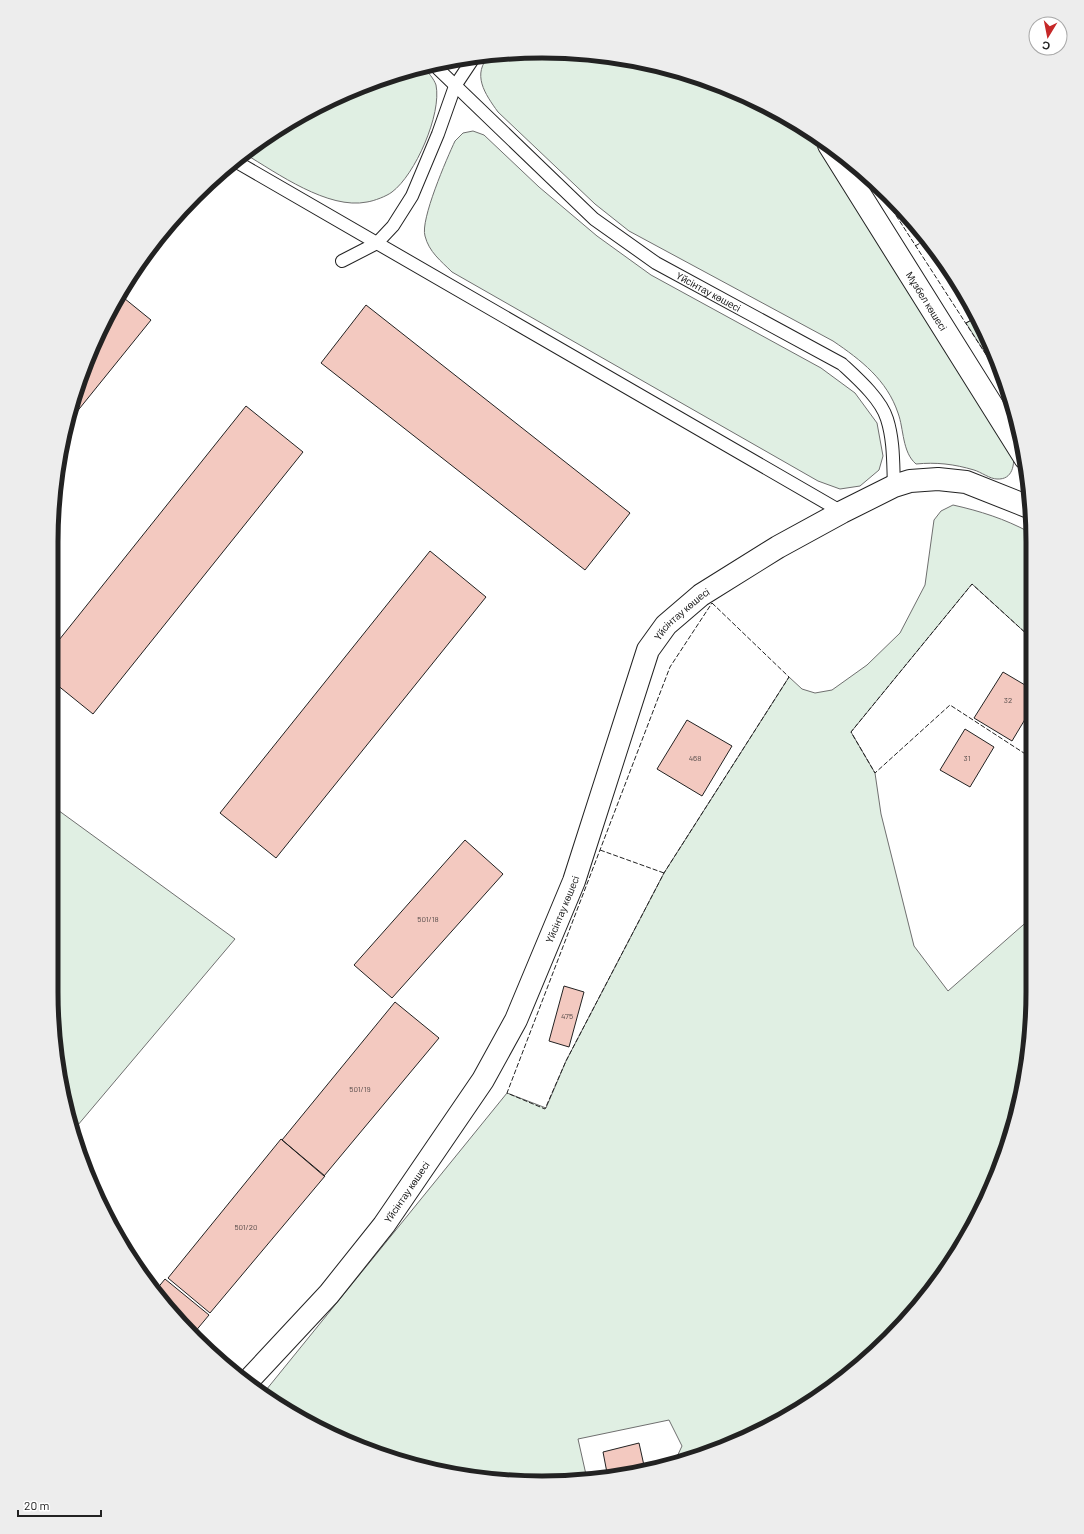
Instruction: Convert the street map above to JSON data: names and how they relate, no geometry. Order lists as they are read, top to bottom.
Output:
{
  "streets": {
    "street": ["Үйсінтау көшесі", "Мұзбел көшесі"]
  },
  "house_numbers": [
    "32",
    "468",
    "31",
    "501/18",
    "475",
    "501/19",
    "501/20"
  ],
  "scale_bar": "20 m",
  "north": "bottom"
}
